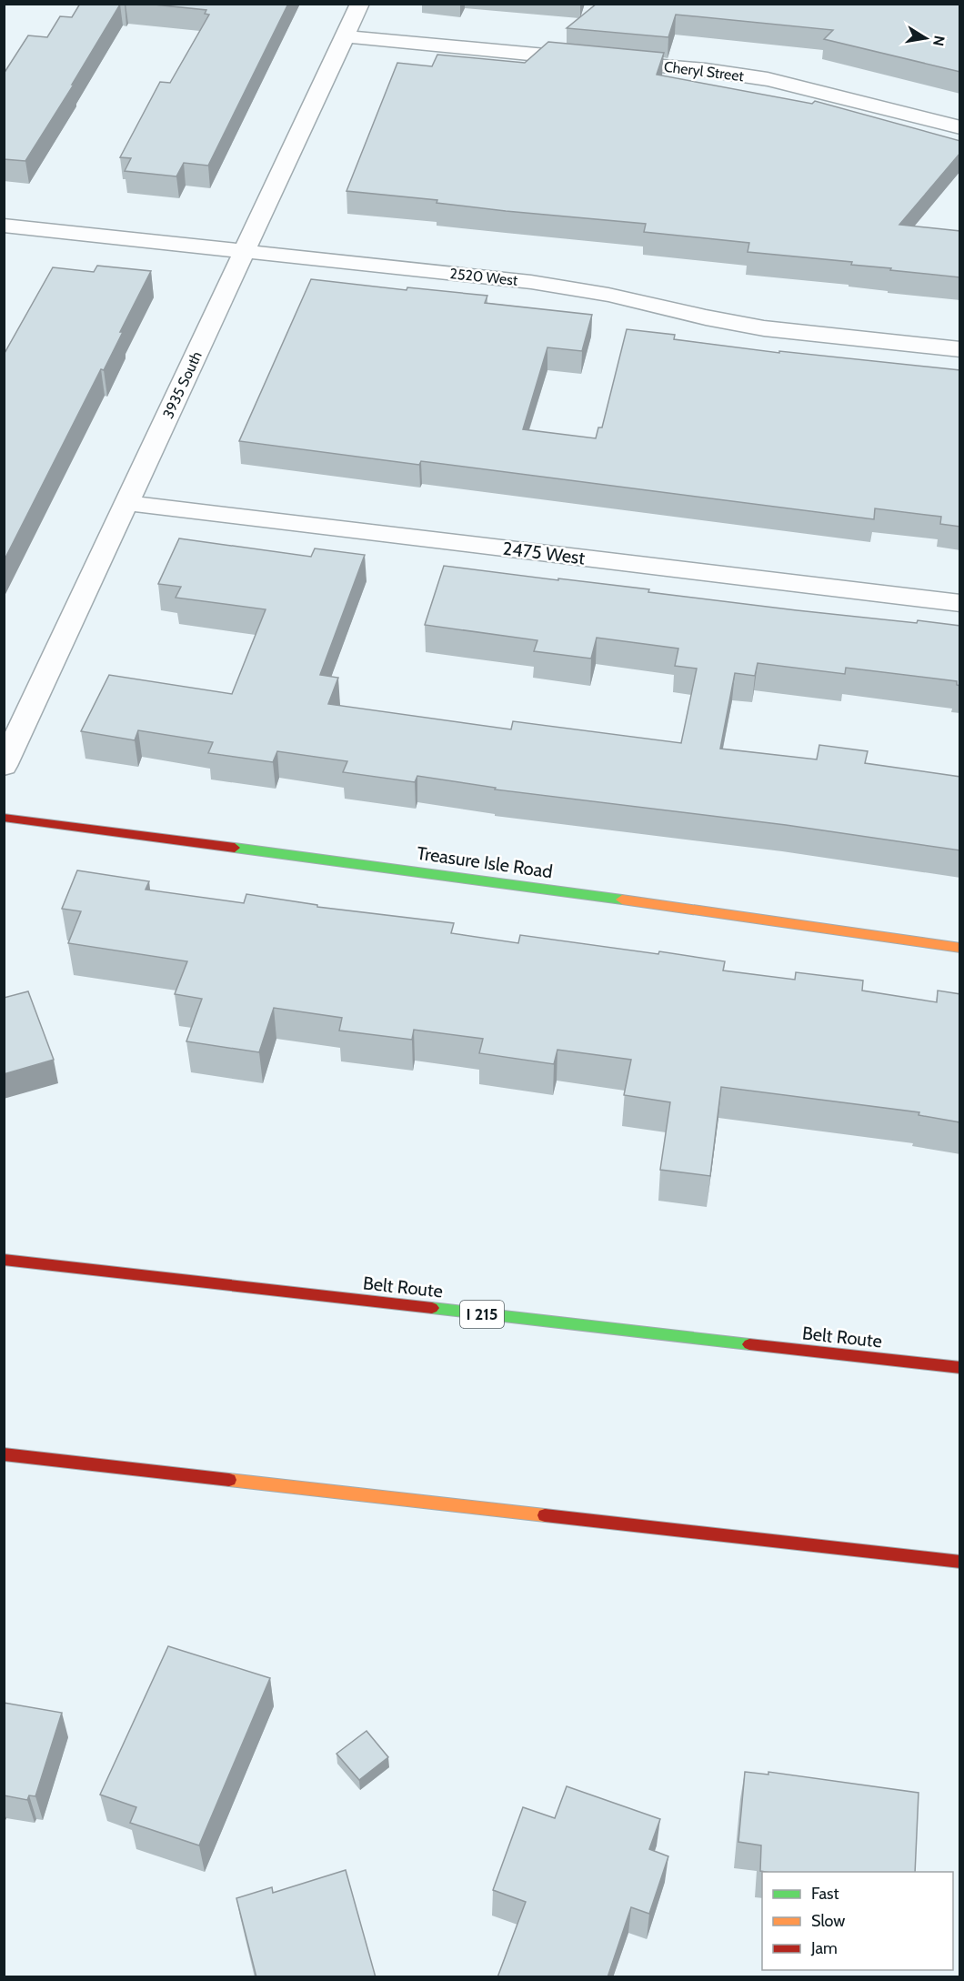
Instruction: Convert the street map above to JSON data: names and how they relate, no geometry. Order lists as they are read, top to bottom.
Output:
{
  "streets": {
    "main road": ["Treasure Isle Road", "Belt Route", "I 215"],
    "street": [
      "Cheryl Street",
      "2520 West",
      "3935 South",
      "2475 West"
    ]
  },
  "crossings": [
    ["Cheryl Street", "3935 South"],
    ["2520 West", "3935 South"],
    ["3935 South", "2475 West"]
  ],
  "legend": ["Fast", "Slow", "Jam"],
  "north": "right"
}
